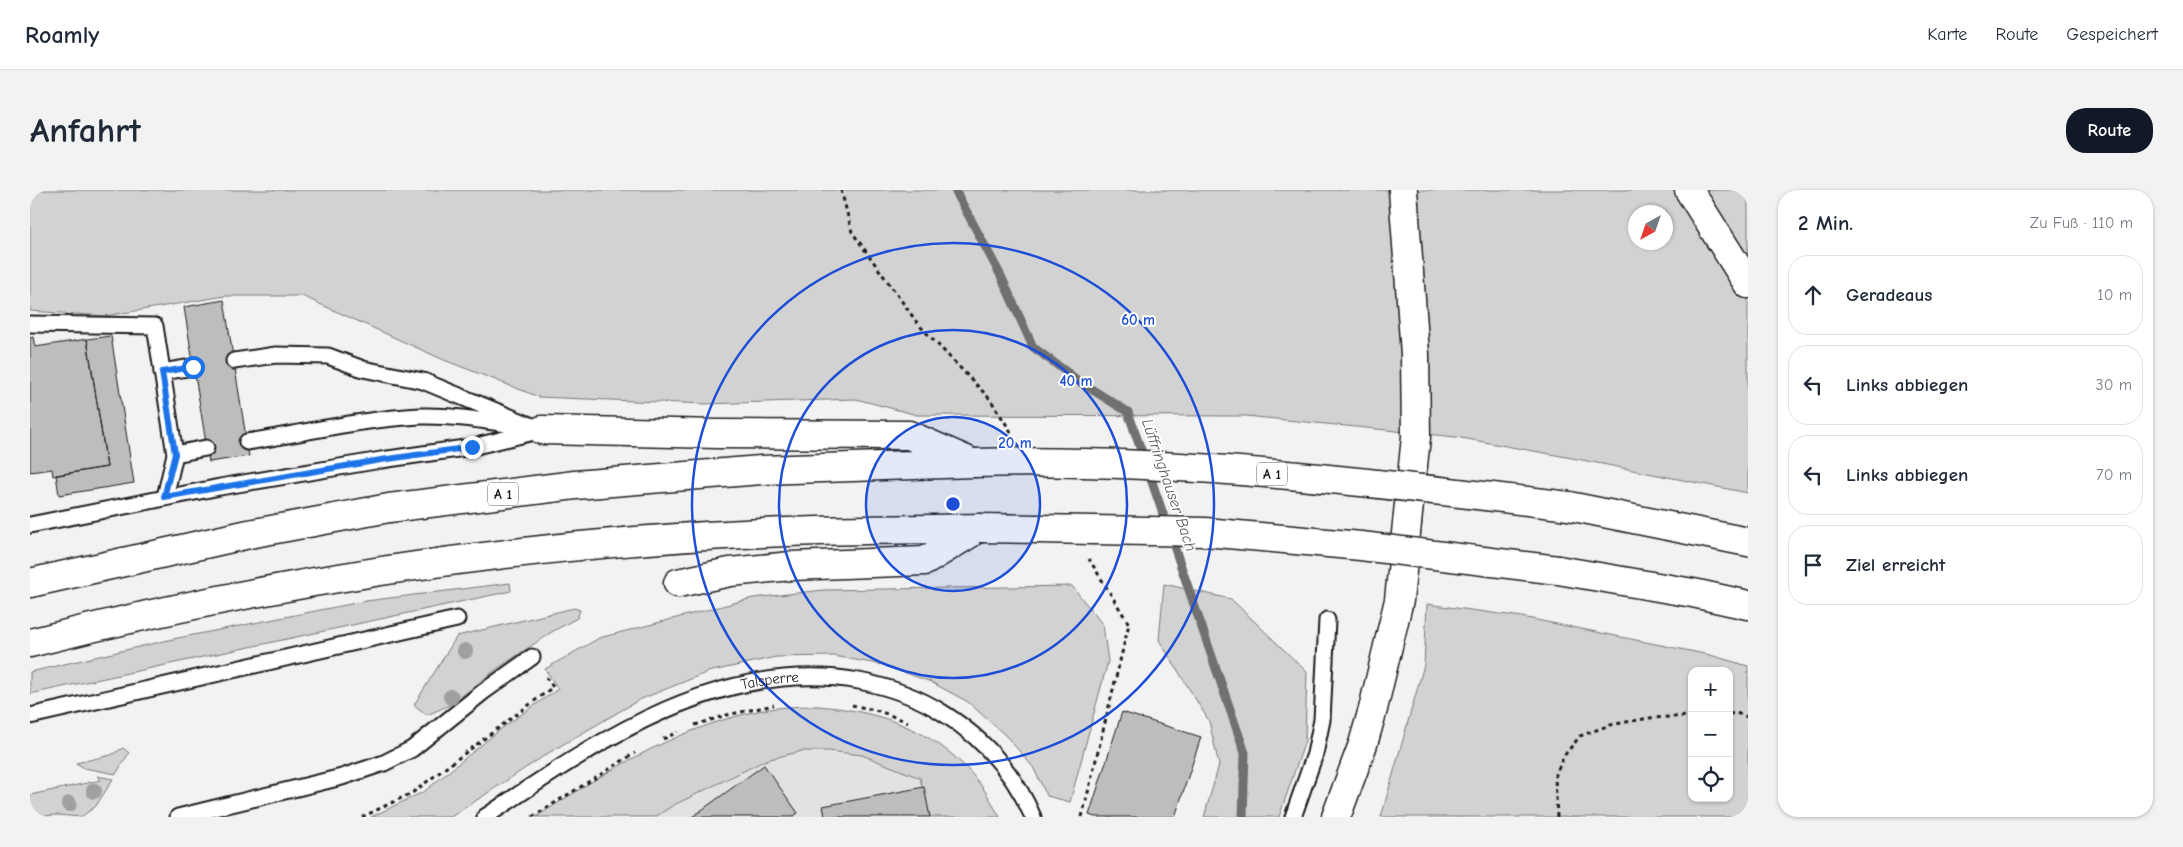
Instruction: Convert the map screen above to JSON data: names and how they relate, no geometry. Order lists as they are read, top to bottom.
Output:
{
  "streets": {
    "main road": ["A 1"],
    "lane": ["Talsperre"]
  },
  "water": ["Lüffringhauser Bach"],
  "north": "bottom left",
  "page": {
    "header": "Roamly",
    "nav": ["Karte", "Route", "Gespeichert"],
    "buttons": "Route",
    "title": "Anfahrt",
    "heading": ["2 Min.", "Zu Fuß · 110 m"],
    "list": [
      ["Geradeaus", "10 m"],
      ["Links abbiegen", "30 m"],
      ["Links abbiegen", "70 m"],
      "Ziel erreicht"
    ],
    "map_buttons": ["+", "−"]
  },
  "rings": ["60 m", "40 m", "20 m"]
}
